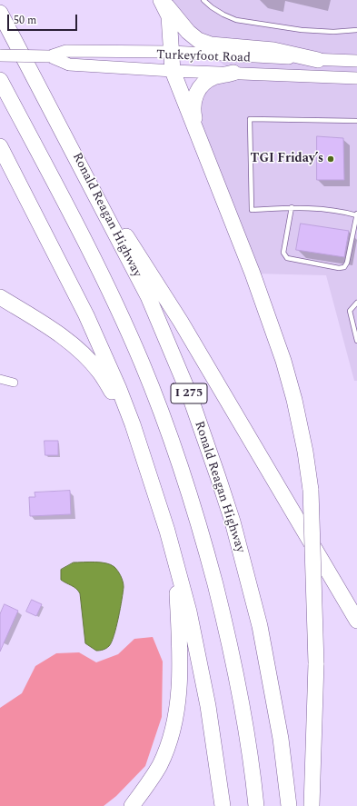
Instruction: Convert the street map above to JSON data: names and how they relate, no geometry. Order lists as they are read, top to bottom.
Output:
{
  "streets": {
    "highway": ["Ronald Reagan Highway", "I 275"],
    "main road": ["Turkeyfoot Road"]
  },
  "places": ["TGI Friday’s"],
  "scale_bar": "50 m"
}
